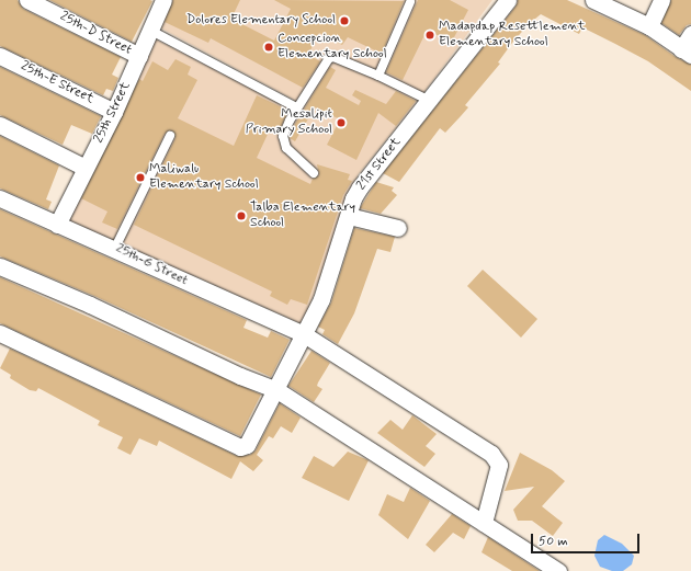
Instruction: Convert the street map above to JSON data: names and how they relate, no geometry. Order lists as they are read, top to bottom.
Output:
{
  "streets": {
    "street": [
      "25th-D Street",
      "25th-E Street",
      "25th Street",
      "21st Street",
      "25th-G Street"
    ]
  },
  "crossings": [
    ["25th-D Street", "25th Street"],
    ["25th-E Street", "25th Street"],
    ["25th Street", "25th-G Street"],
    ["21st Street", "25th-G Street"]
  ],
  "places": [
    "Dolores Elementary School",
    "Madapdap Resettlement Elementary School",
    "Concepcion Elementary School",
    "Mesalipit Primary School",
    "Maliwalu Elementary School",
    "Talba Elementary School"
  ],
  "scale_bar": "50 m"
}
